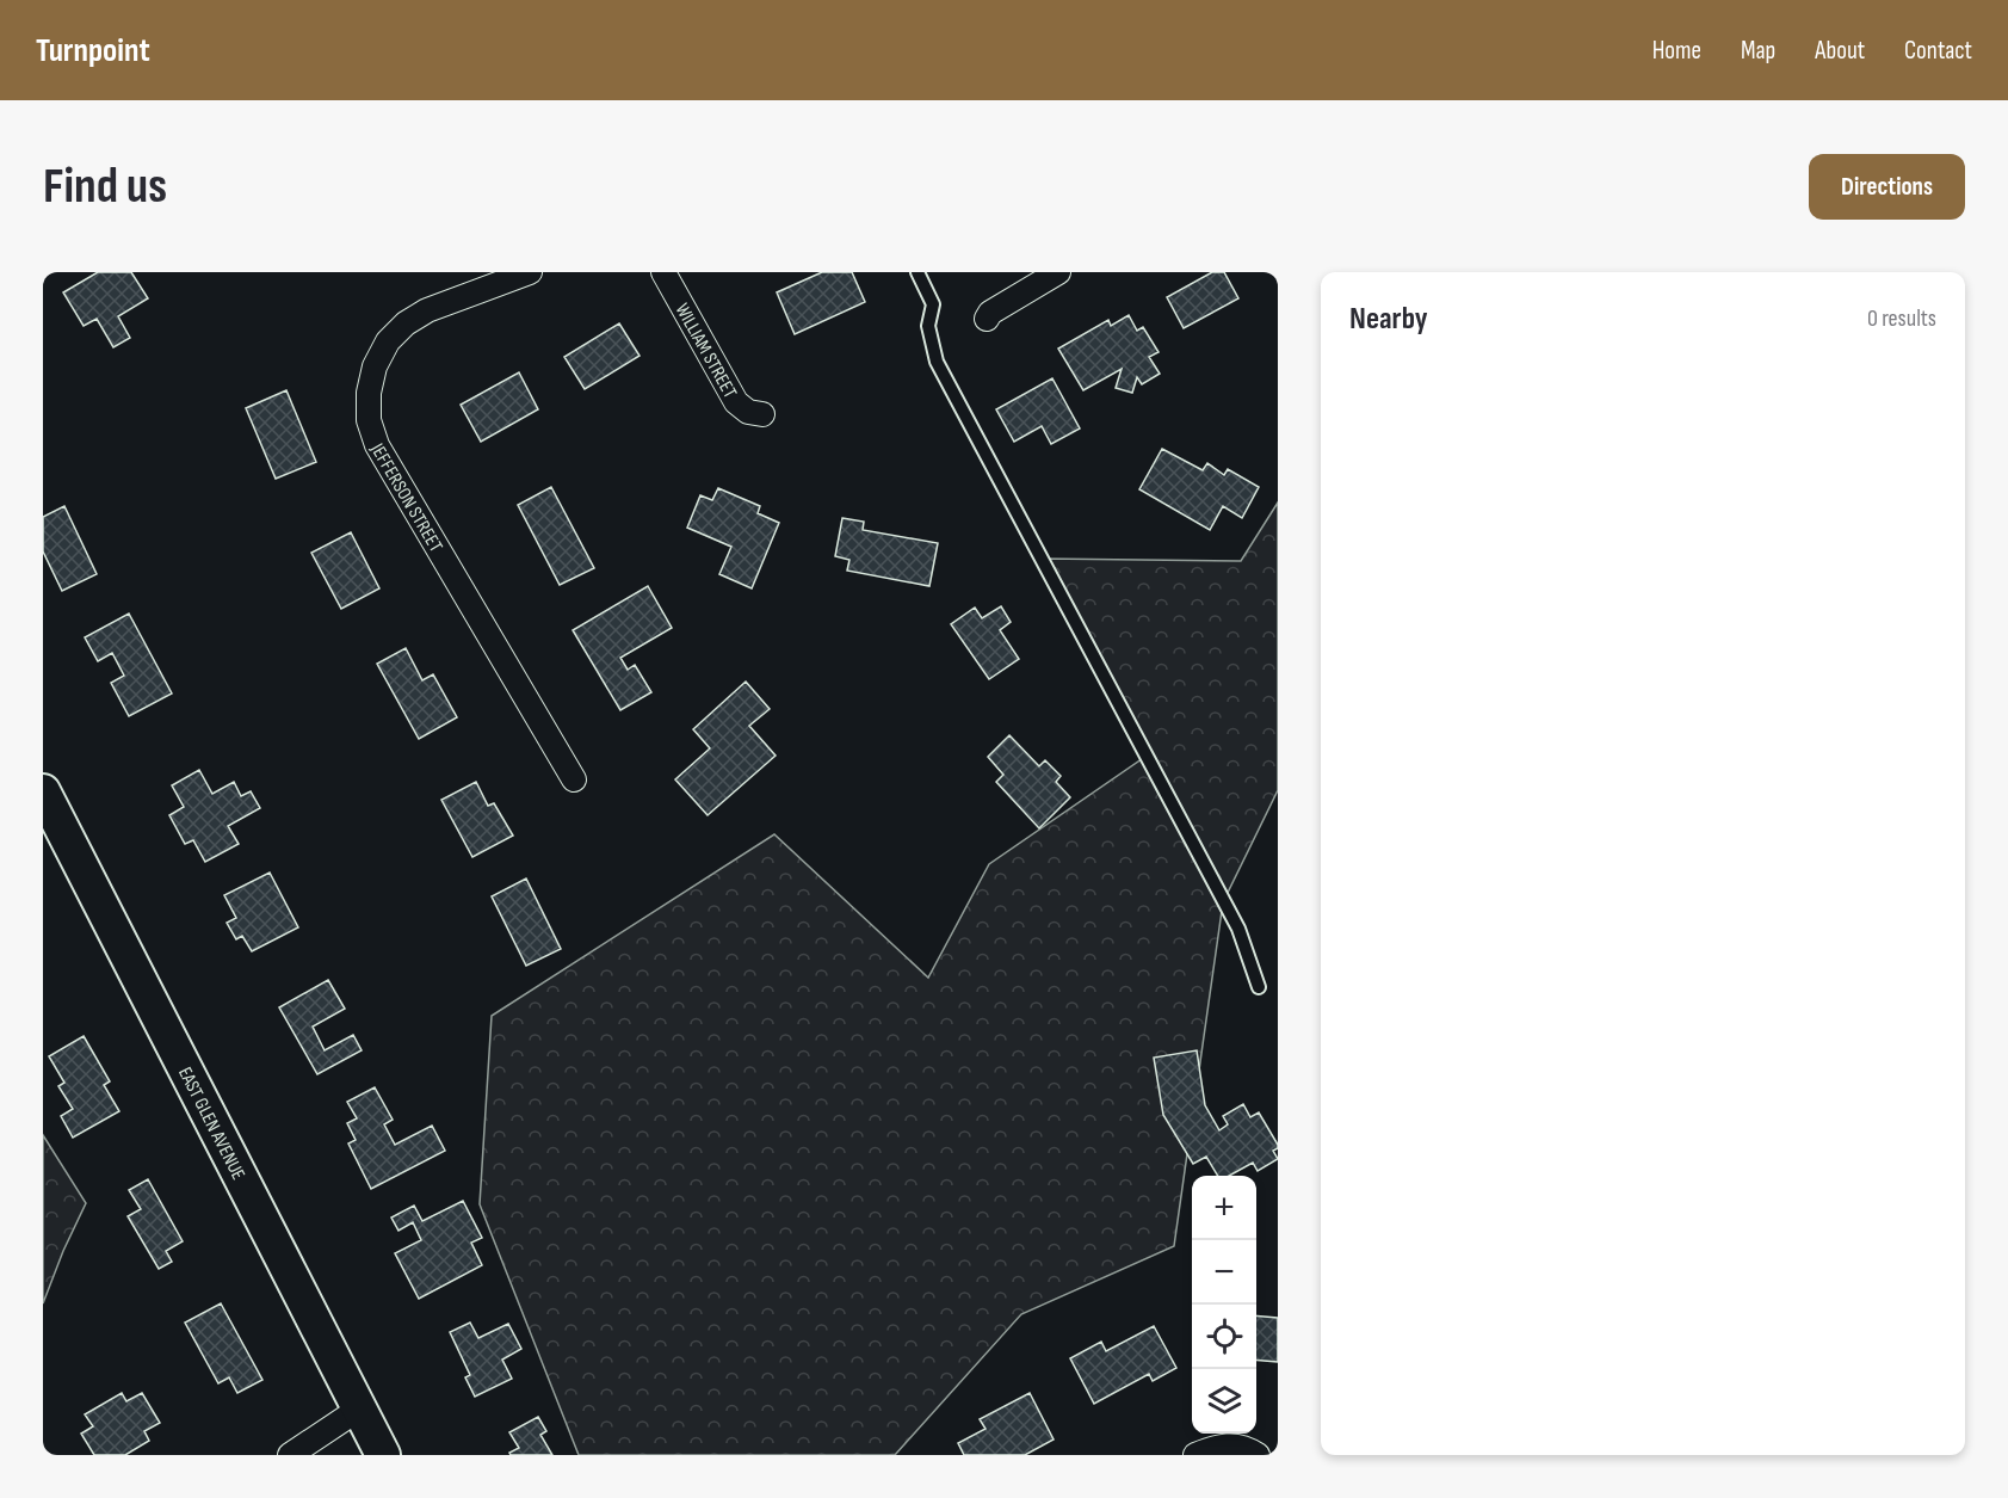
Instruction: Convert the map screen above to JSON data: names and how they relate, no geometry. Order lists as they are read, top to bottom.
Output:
{
  "streets": {
    "street": ["WILLIAM STREET", "JEFFERSON STREET", "EAST GLEN AVENUE"]
  },
  "page": {
    "header": "Turnpoint",
    "nav": [
      "Home",
      "Map",
      "About",
      "Contact"
    ],
    "buttons": "Directions",
    "title": "Find us",
    "heading": ["Nearby", "0 results"],
    "map_buttons": ["+", "−"]
  }
}
